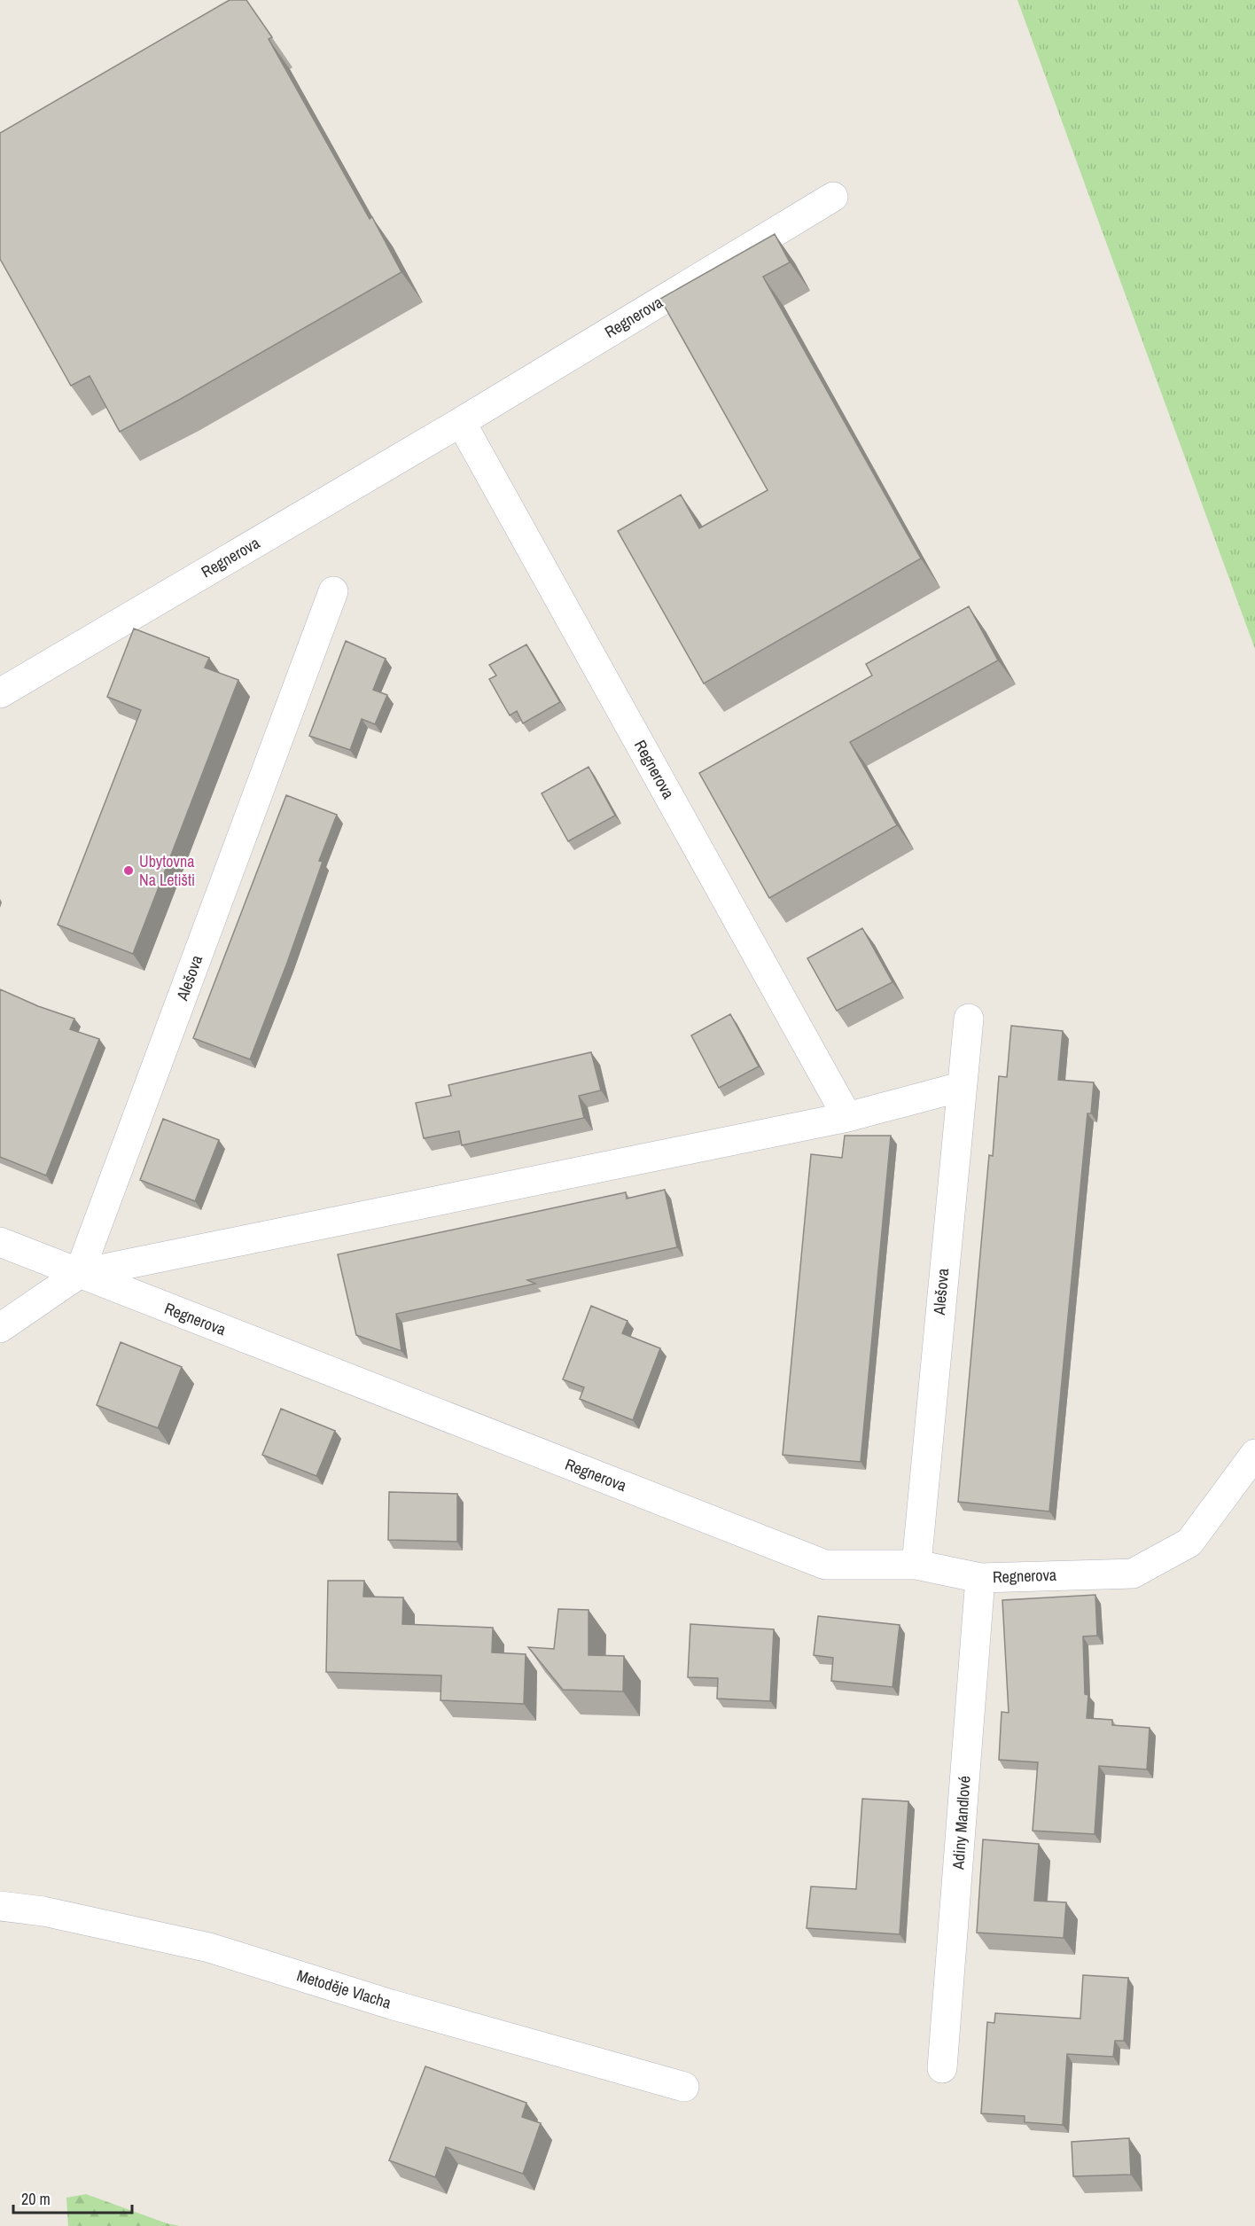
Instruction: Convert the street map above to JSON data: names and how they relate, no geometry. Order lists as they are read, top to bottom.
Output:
{
  "streets": {
    "street": [
      "Regnerova",
      "Alešova",
      "Adiny Mandlové",
      "Metoděje Vlacha"
    ]
  },
  "crossings": [
    ["Regnerova", "Alešova"],
    ["Regnerova", "Adiny Mandlové"]
  ],
  "places": ["Ubytovna Na Letišti"],
  "scale_bar": "20 m"
}
